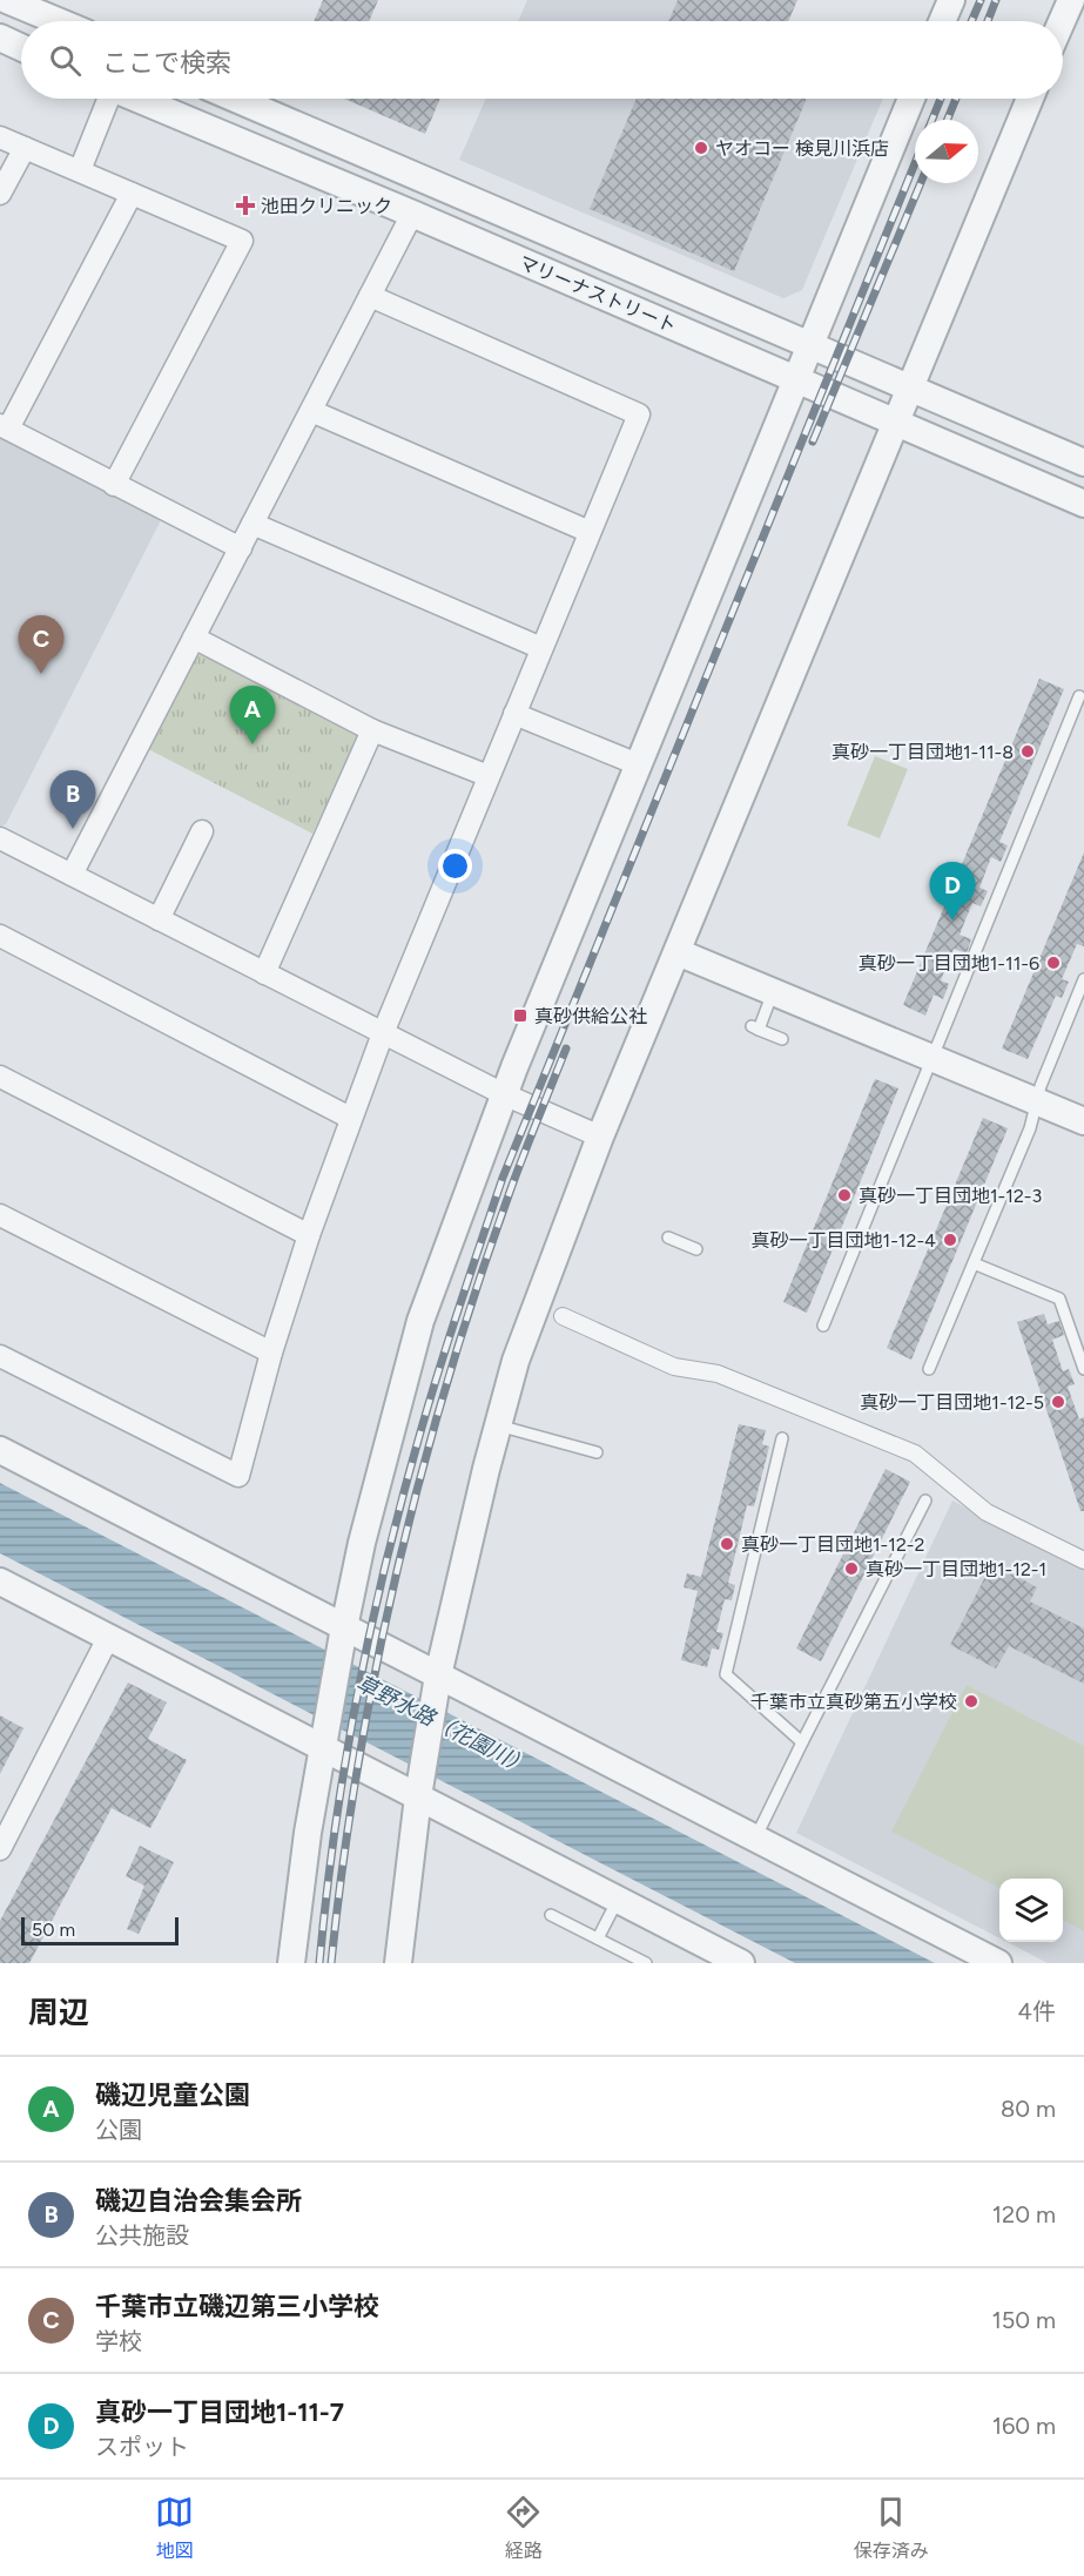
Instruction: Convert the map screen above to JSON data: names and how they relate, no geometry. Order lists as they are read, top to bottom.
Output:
{
  "streets": {
    "street": ["マリーナストリート"]
  },
  "water": ["草野水路（花園川）"],
  "places": {
    "other": [
      "ヤオコー 検見川浜店",
      "真砂一丁目団地1-11-8",
      "真砂一丁目団地1-11-6",
      "真砂一丁目団地1-12-3",
      "真砂一丁目団地1-12-4",
      "真砂一丁目団地1-12-5",
      "真砂一丁目団地1-12-2",
      "真砂一丁目団地1-12-1",
      "千葉市立真砂第五小学校"
    ],
    "health": ["池田クリニック"],
    "transit": ["真砂供給公社"]
  },
  "scale_bar": "50 m",
  "north": "right",
  "page": {
    "search": "ここで検索",
    "pins": [
      "C",
      "A",
      "B",
      "D"
    ],
    "scale": "50 m",
    "heading": ["周辺", "4件"],
    "list": [
      {
        "mark": "A",
        "name": "磯辺児童公園",
        "note": "公園",
        "value": "80 m"
      },
      {
        "mark": "B",
        "name": "磯辺自治会集会所",
        "note": "公共施設",
        "value": "120 m"
      },
      {
        "mark": "C",
        "name": "千葉市立磯辺第三小学校",
        "note": "学校",
        "value": "150 m"
      },
      {
        "mark": "D",
        "name": "真砂一丁目団地1-11-7",
        "note": "スポット",
        "value": "160 m"
      }
    ],
    "nav": ["地図", "経路", "保存済み"]
  }
}
